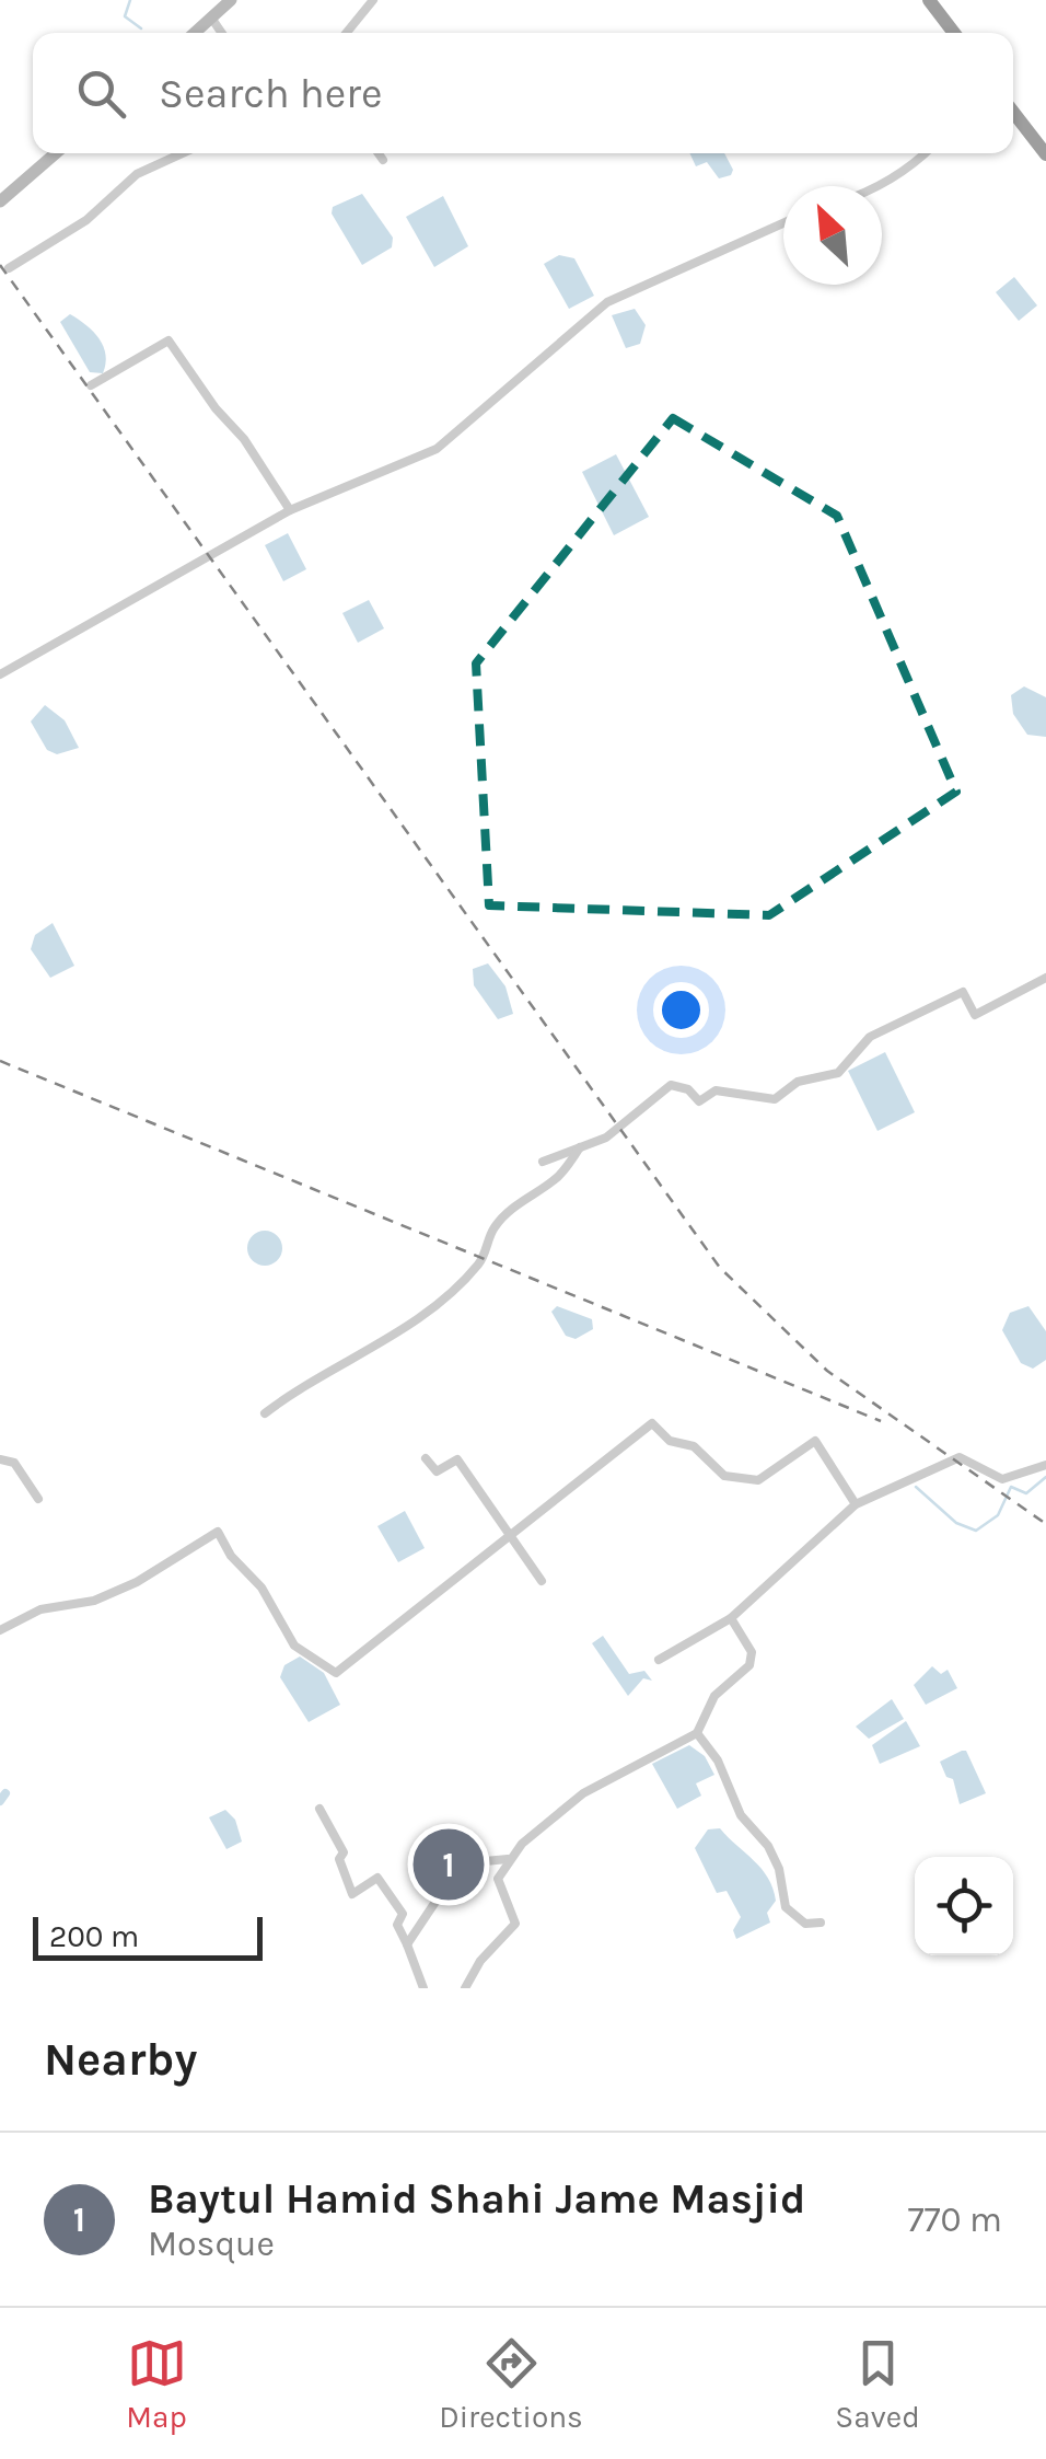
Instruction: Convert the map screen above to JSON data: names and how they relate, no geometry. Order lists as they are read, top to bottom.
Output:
{
  "scale_bar": "200 m",
  "north": "top left",
  "page": {
    "search": "Search here",
    "pins": "1",
    "scale": "200 m",
    "heading": "Nearby",
    "list": [
      {
        "mark": "1",
        "name": "Baytul Hamid Shahi Jame Masjid",
        "note": "Mosque",
        "value": "770 m"
      }
    ],
    "nav": ["Map", "Directions", "Saved"]
  }
}
